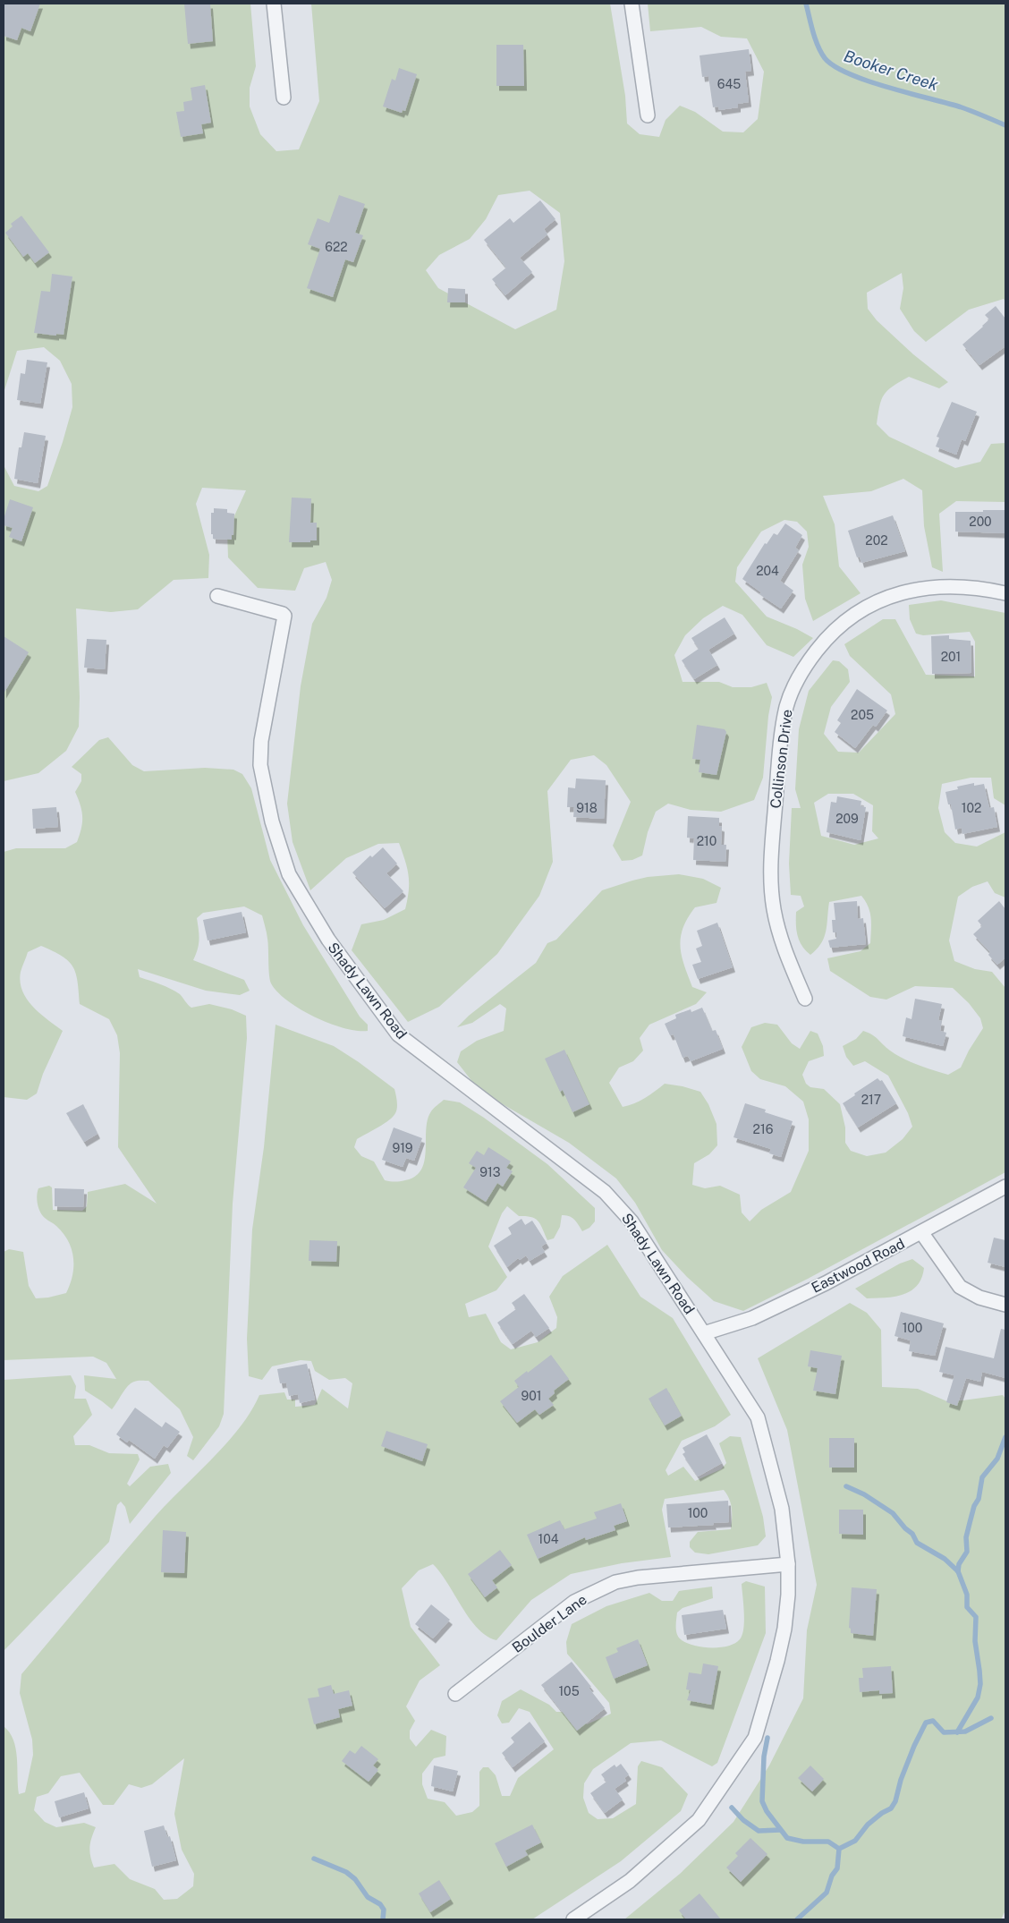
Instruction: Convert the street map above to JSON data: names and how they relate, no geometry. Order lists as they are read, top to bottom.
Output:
{
  "streets": {
    "street": [
      "Collinson Drive",
      "Shady Lawn Road",
      "Eastwood Road",
      "Boulder Lane"
    ]
  },
  "crossings": [
    ["Shady Lawn Road", "Eastwood Road"],
    ["Shady Lawn Road", "Boulder Lane"]
  ],
  "water": ["Booker Creek"],
  "house_numbers": [
    "645",
    "622",
    "200",
    "202",
    "204",
    "201",
    "205",
    "918",
    "102",
    "209",
    "210",
    "217",
    "216",
    "919",
    "913",
    "100",
    "901",
    "100",
    "104",
    "105"
  ]
}
